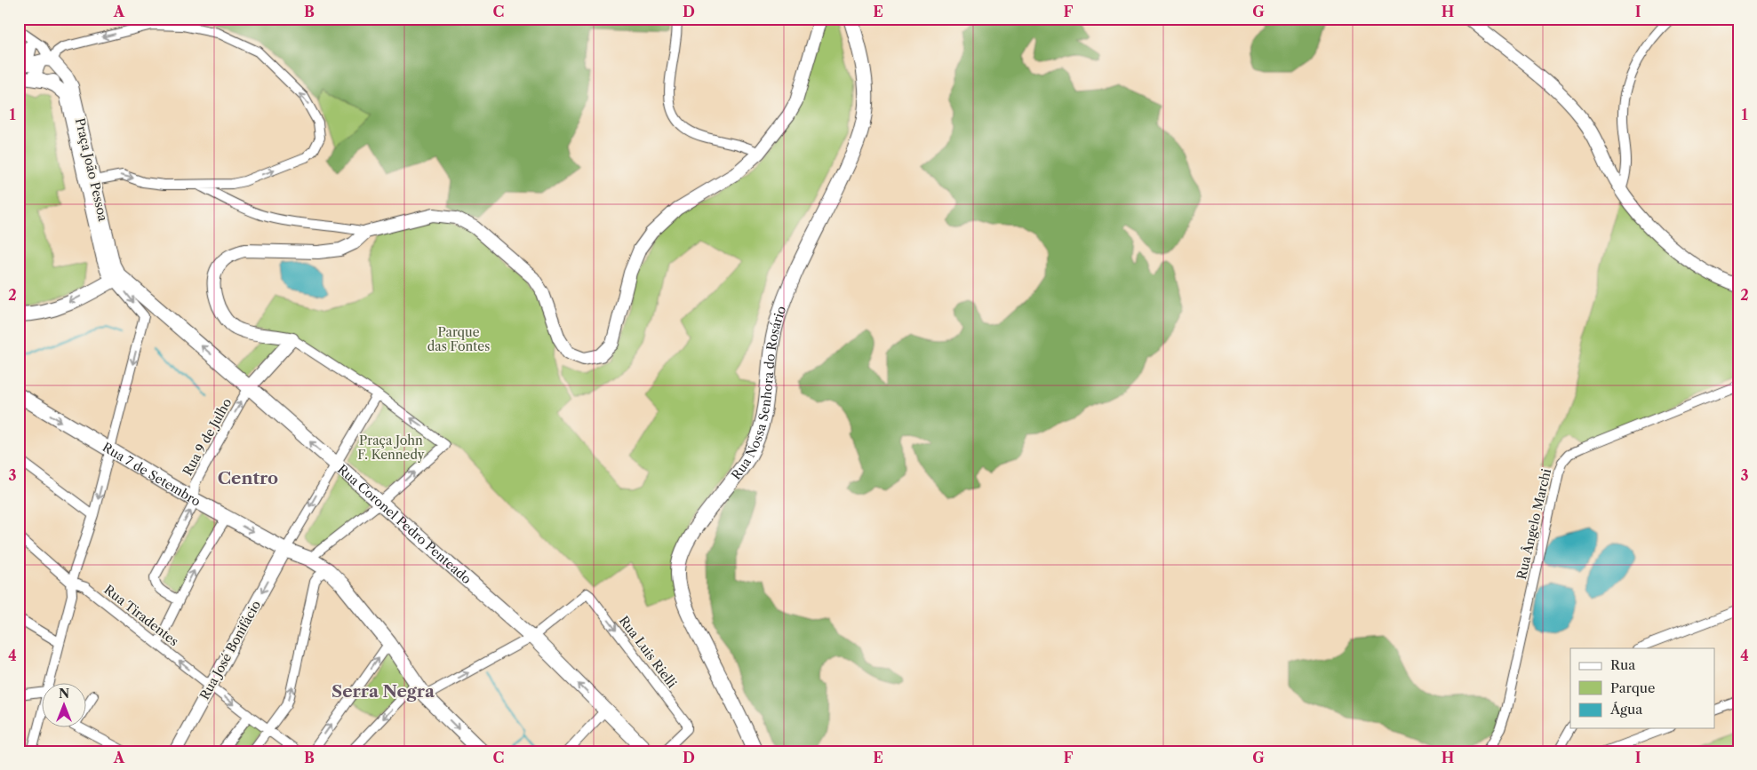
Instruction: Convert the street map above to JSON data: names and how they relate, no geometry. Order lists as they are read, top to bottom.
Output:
{
  "streets": {
    "main road": ["Rua Nossa Senhora do Rosário", "Rua 7 de Setembro", "Rua Coronel Pedro Penteado"],
    "street": [
      "Praça João Pessoa",
      "Rua 9 de Julho",
      "Rua Ângelo Marchi",
      "Rua Tiradentes",
      "Rua José Bonifácio",
      "Rua Luis Rielli"
    ]
  },
  "crossings": [
    ["Praça João Pessoa", "Rua Coronel Pedro Penteado"],
    ["Rua 9 de Julho", "Rua 7 de Setembro"],
    ["Rua 9 de Julho", "Rua Coronel Pedro Penteado"],
    ["Rua 7 de Setembro", "Rua José Bonifácio"],
    ["Rua Coronel Pedro Penteado", "Rua Luis Rielli"],
    ["Rua Tiradentes", "Rua José Bonifácio"]
  ],
  "one_way": ["Rua 7 de Setembro", "Rua Coronel Pedro Penteado"],
  "districts": ["Centro", "Serra Negra"],
  "parks": ["Parque das Fontes", "Praça John F. Kennedy"],
  "legend": ["Rua", "Parque", "Água"],
  "north": "top",
  "grid": {
    "columns": [
      "A",
      "B",
      "C",
      "D",
      "E",
      "F",
      "G",
      "H",
      "I"
    ],
    "rows": [
      "1",
      "2",
      "3",
      "4"
    ]
  }
}
